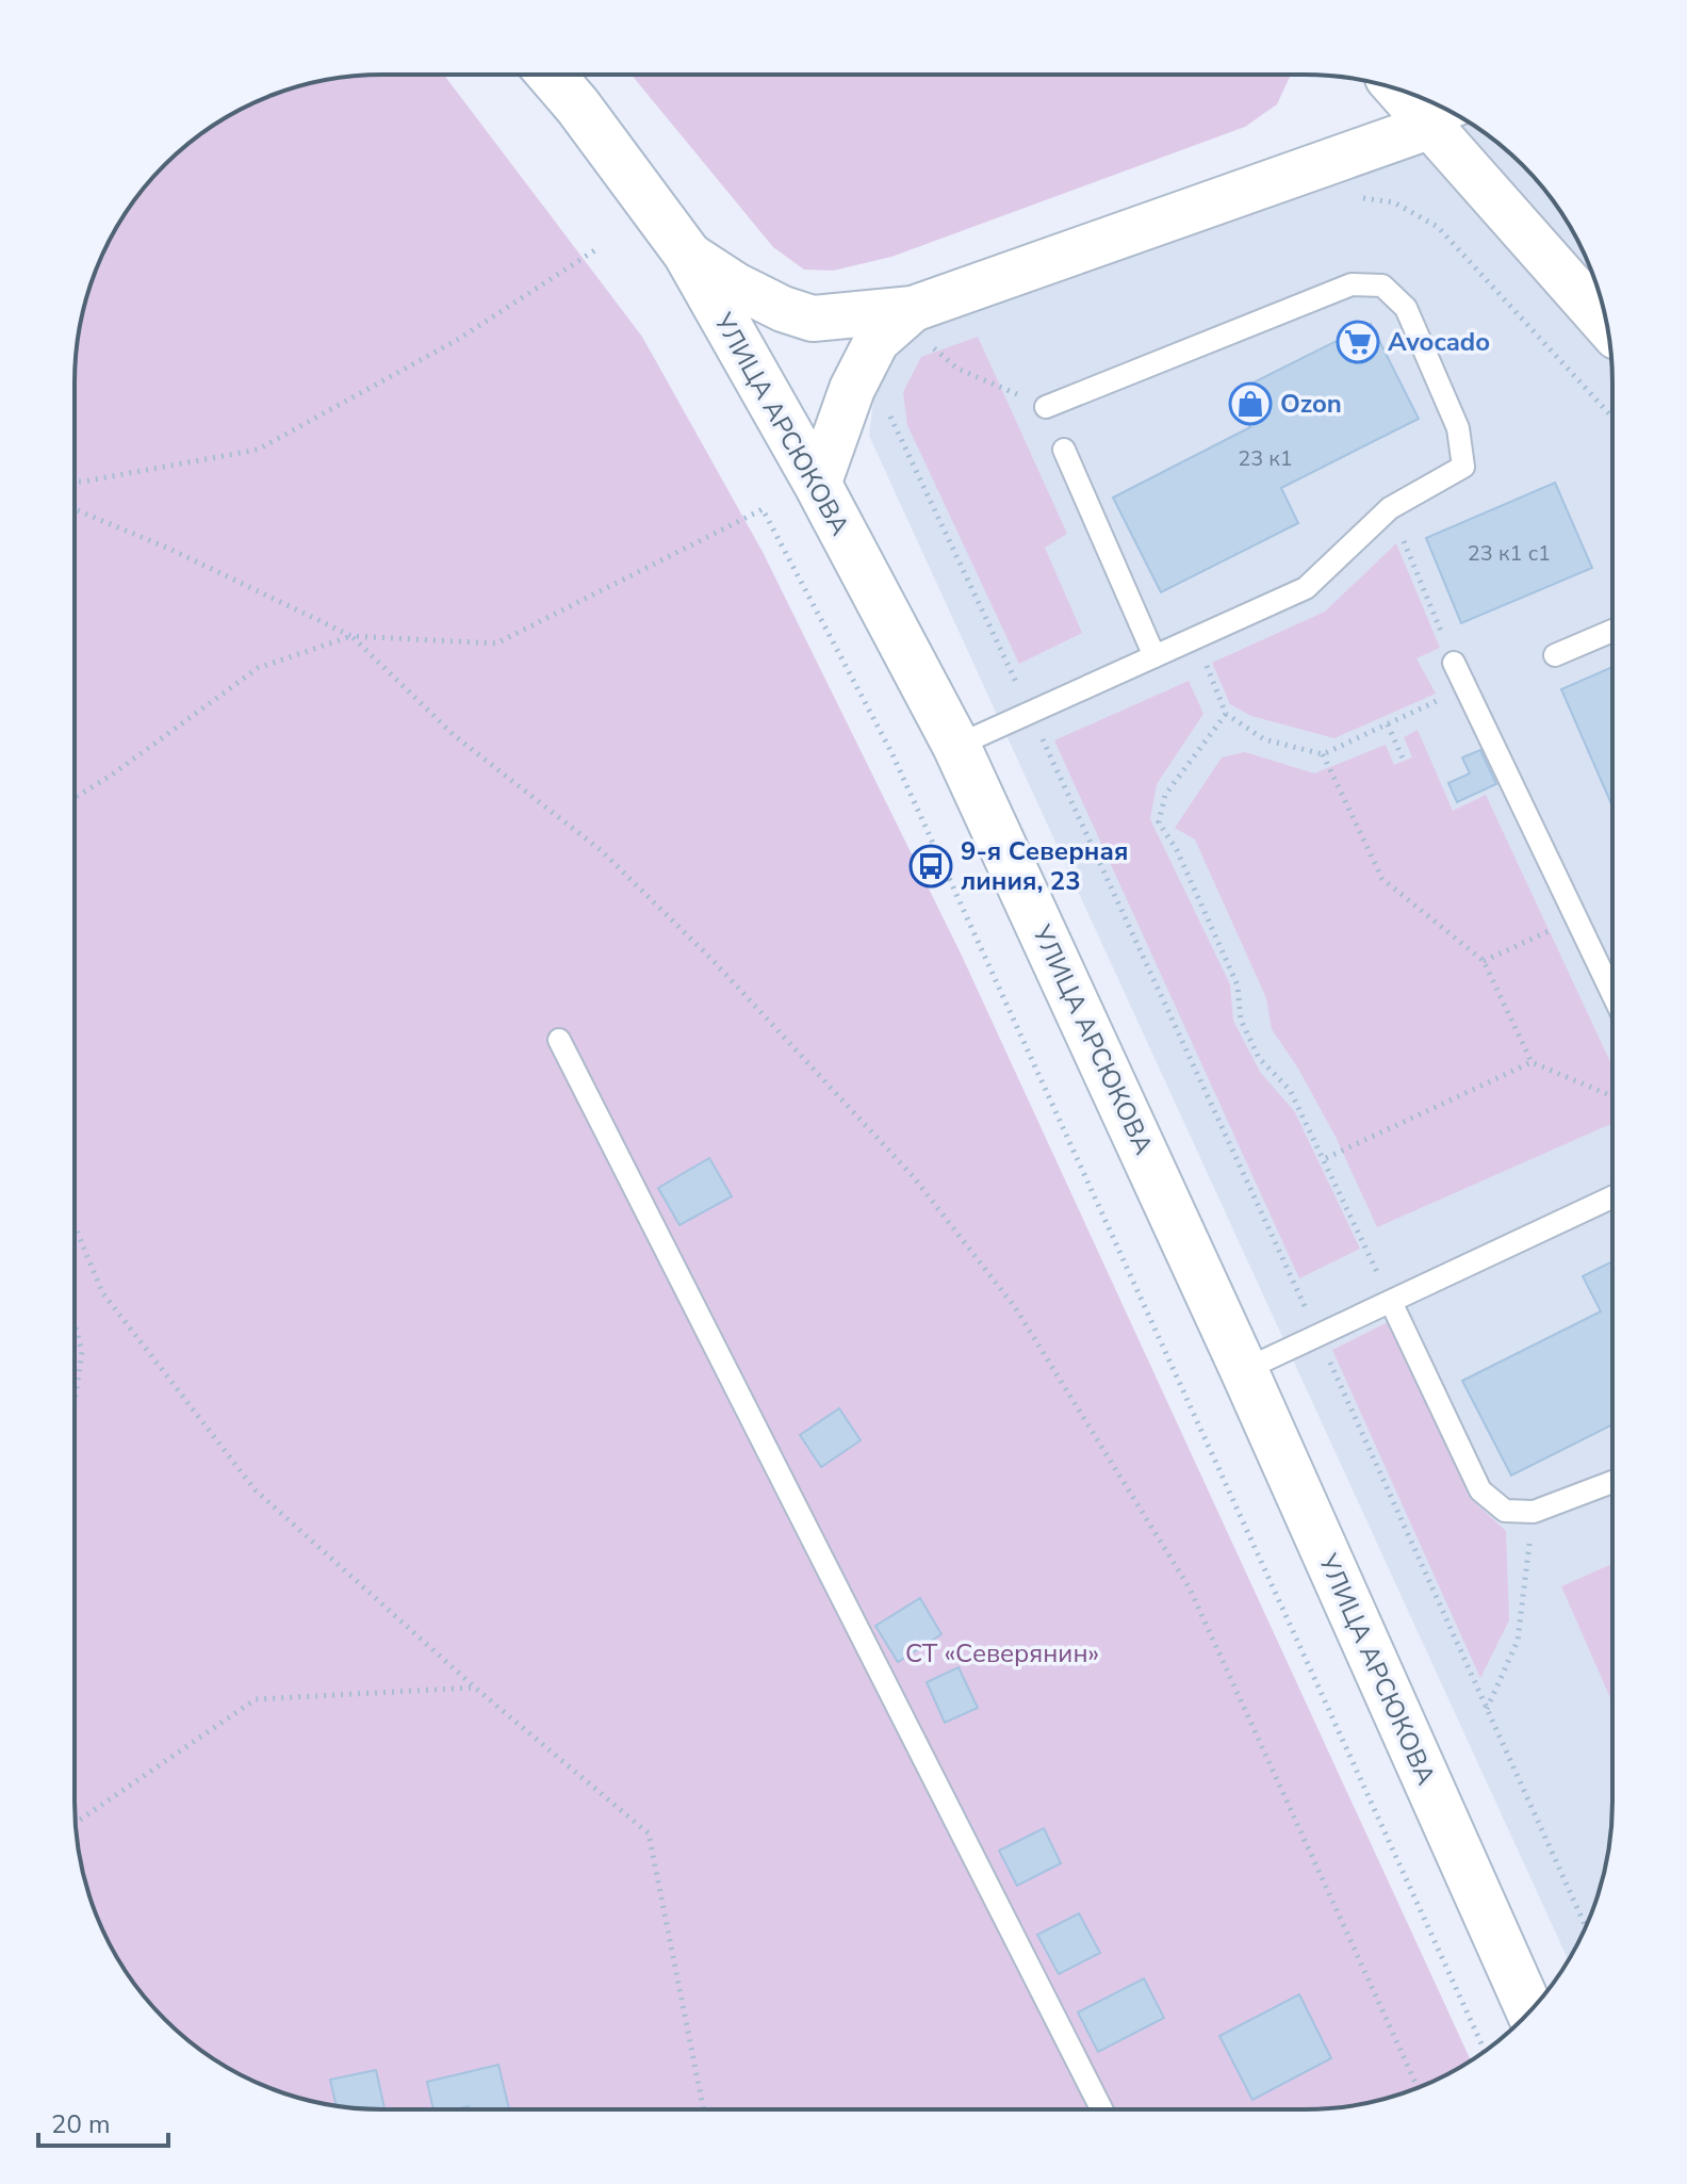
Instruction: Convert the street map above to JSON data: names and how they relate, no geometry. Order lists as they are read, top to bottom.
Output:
{
  "streets": {
    "street": ["УЛИЦА АРСЮКОВА"]
  },
  "parks": ["СТ «Северянин»"],
  "places": {
    "supermarket": ["Avocado"],
    "shop": ["Ozon"],
    "bus stop": ["9-я Северная линия, 23"]
  },
  "house_numbers": ["23 к1", "23 к1 с1"],
  "scale_bar": "20 m"
}
